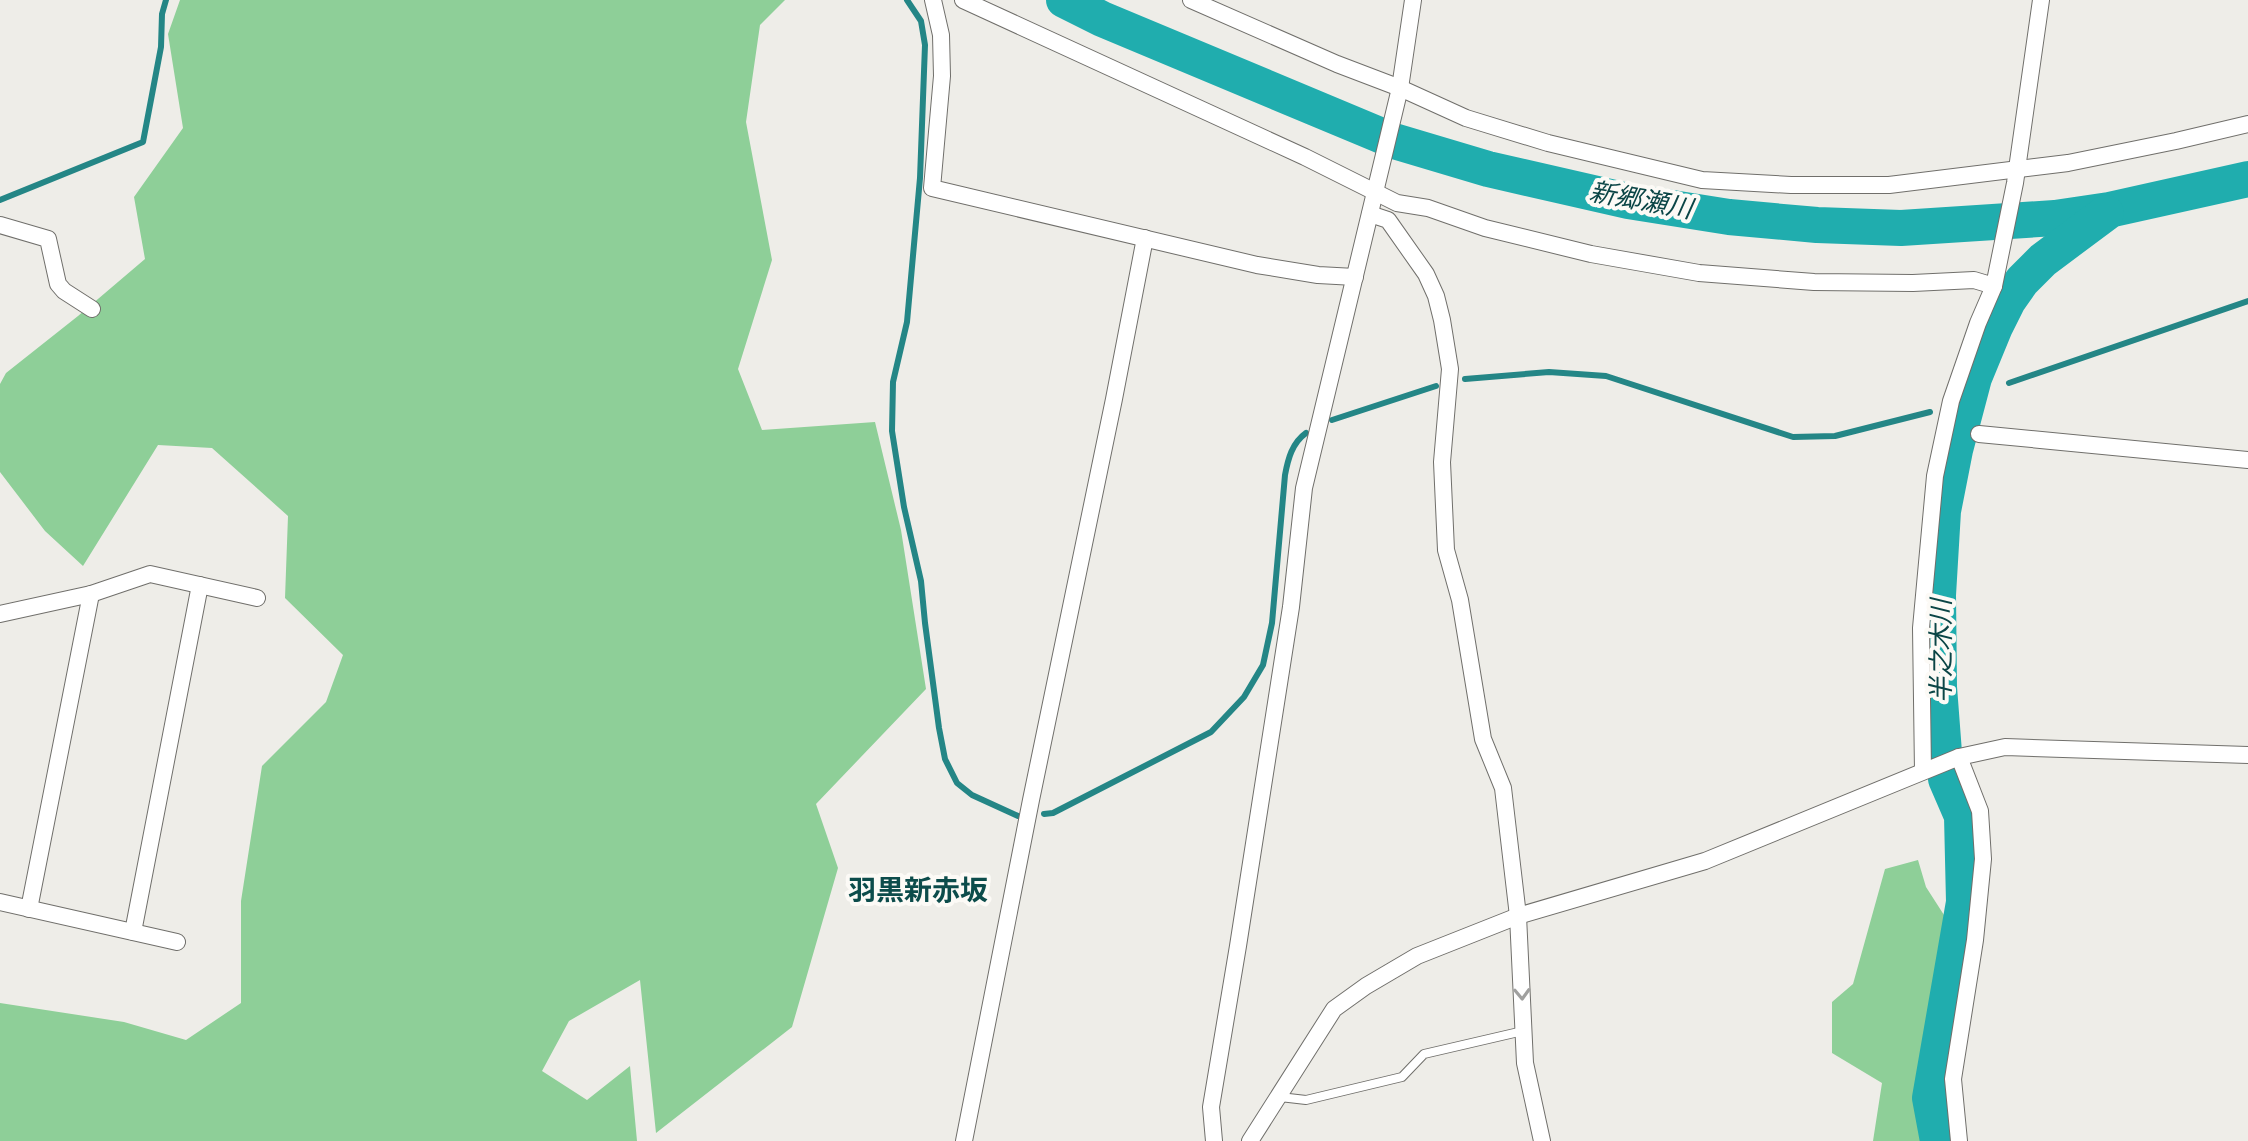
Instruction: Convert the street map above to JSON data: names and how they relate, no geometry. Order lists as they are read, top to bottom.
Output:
{
  "districts": ["羽黒新赤坂"],
  "water": ["新郷瀬川", "半之木川"]
}
